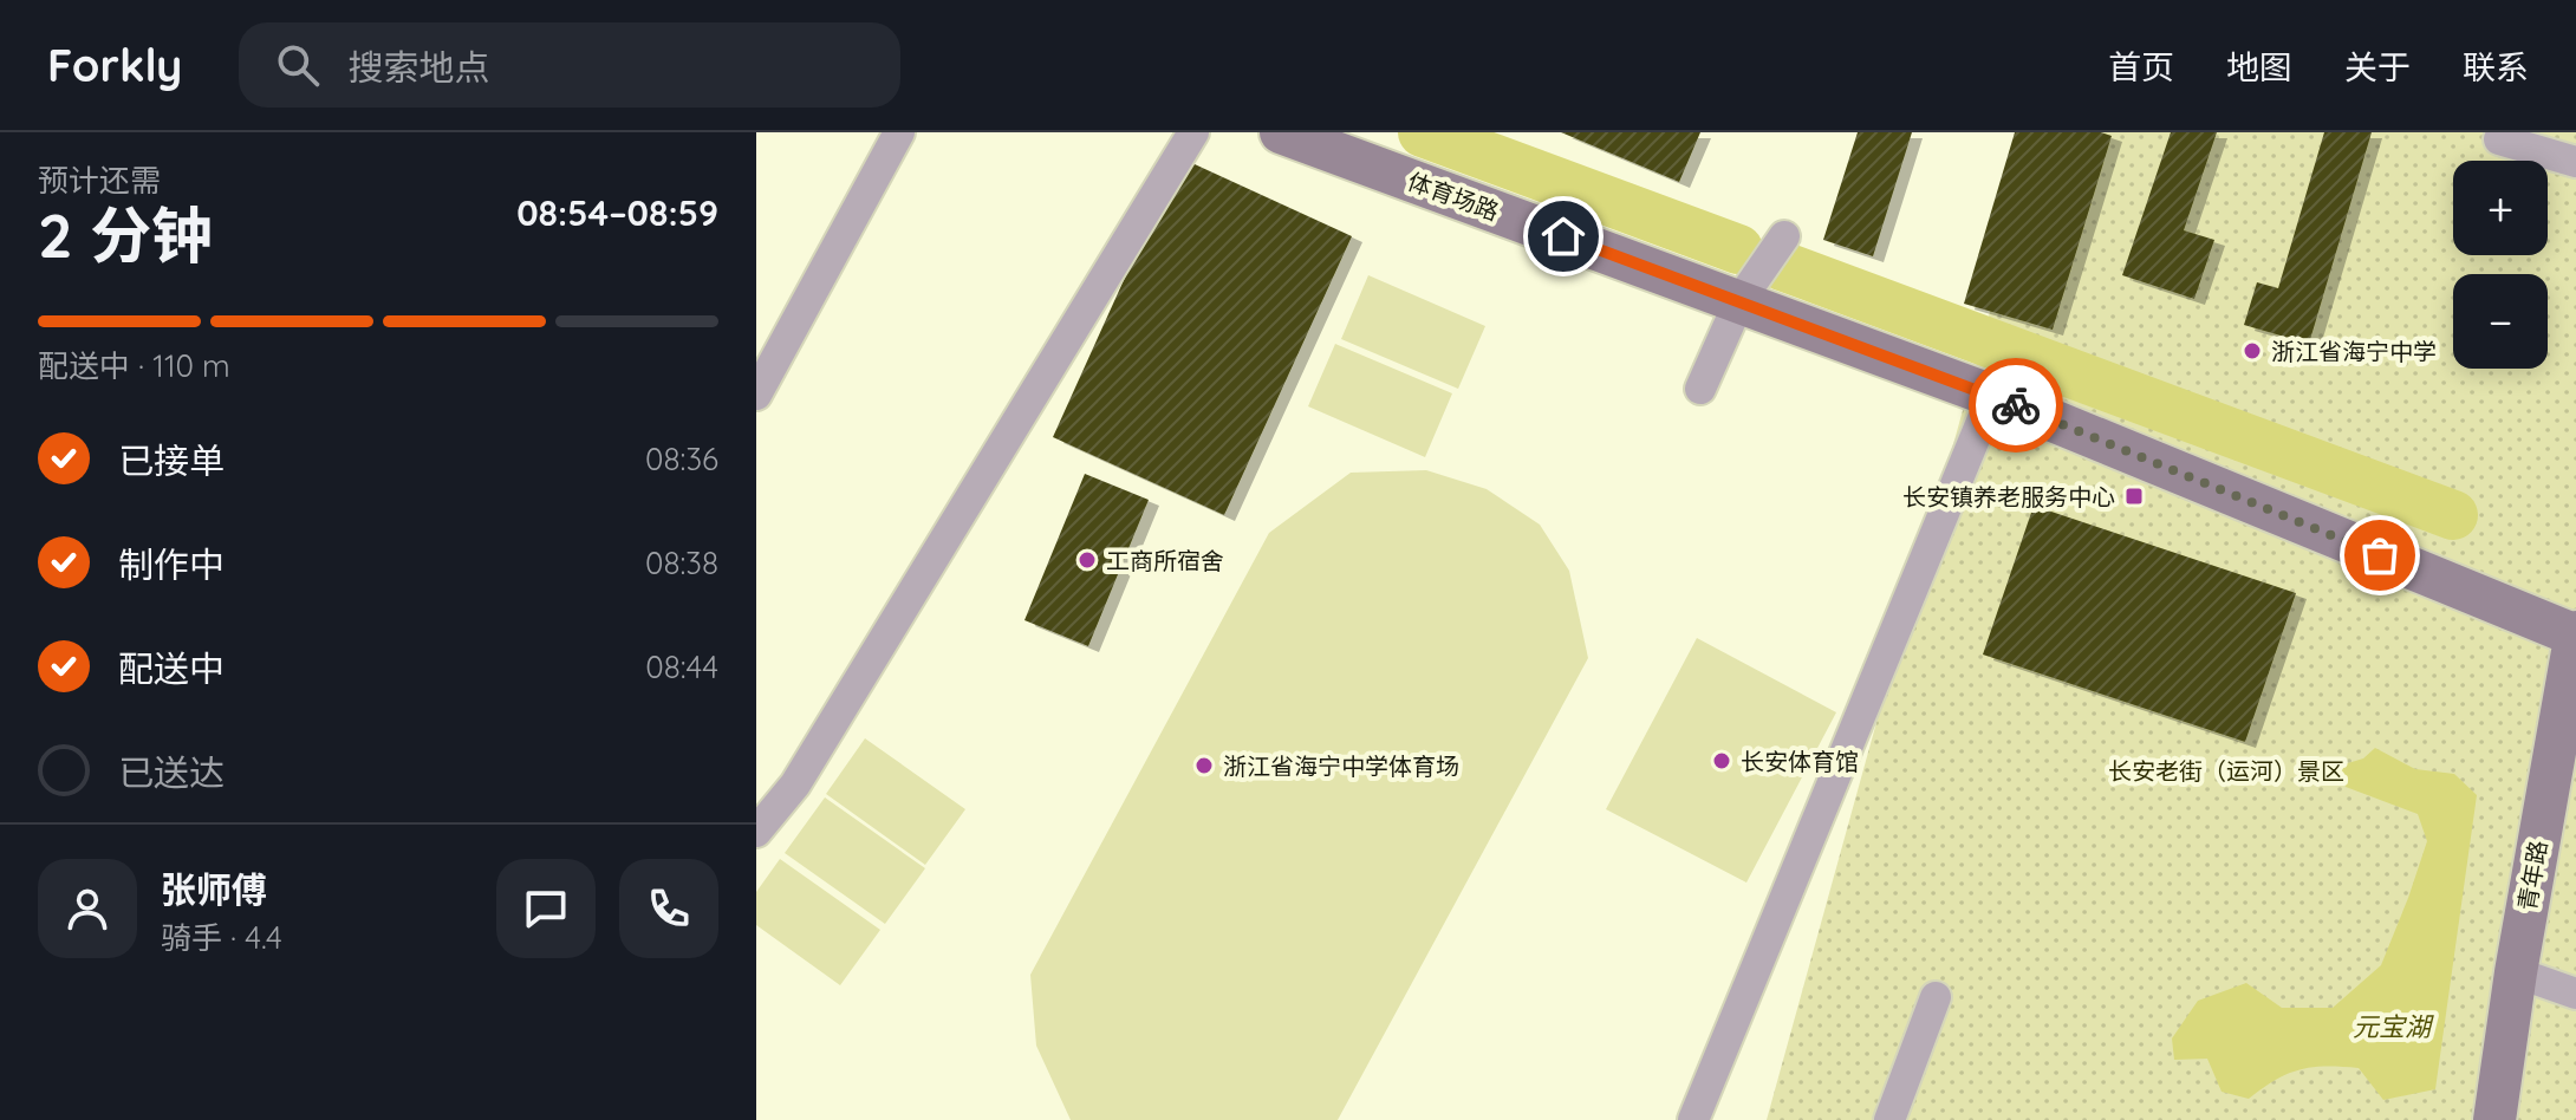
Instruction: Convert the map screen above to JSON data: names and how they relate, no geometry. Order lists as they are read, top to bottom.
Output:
{
  "streets": {
    "street": ["体育场路", "青年路"]
  },
  "crossings": [
    ["体育场路", "青年路"]
  ],
  "water": ["元宝湖"],
  "parks": ["长安老街（运河）景区"],
  "places": {
    "other": [
      "浙江省海宁中学",
      "工商所宿舍",
      "长安体育馆",
      "浙江省海宁中学体育场"
    ],
    "transit": ["长安镇养老服务中心"]
  },
  "page": {
    "header": "Forkly",
    "search": "搜索地点",
    "nav": [
      "首页",
      "地图",
      "关于",
      "联系"
    ],
    "heading": ["2 分钟", "预计还需", "08:54–08:59"],
    "panel": ["张师傅", "骑手 · 4.4"],
    "map_buttons": ["+", "−"],
    "bar": "配送中 · 110 m",
    "list": [
      ["已接单", "08:36"],
      ["制作中", "08:38"],
      ["配送中", "08:44"],
      "已送达"
    ]
  }
}
